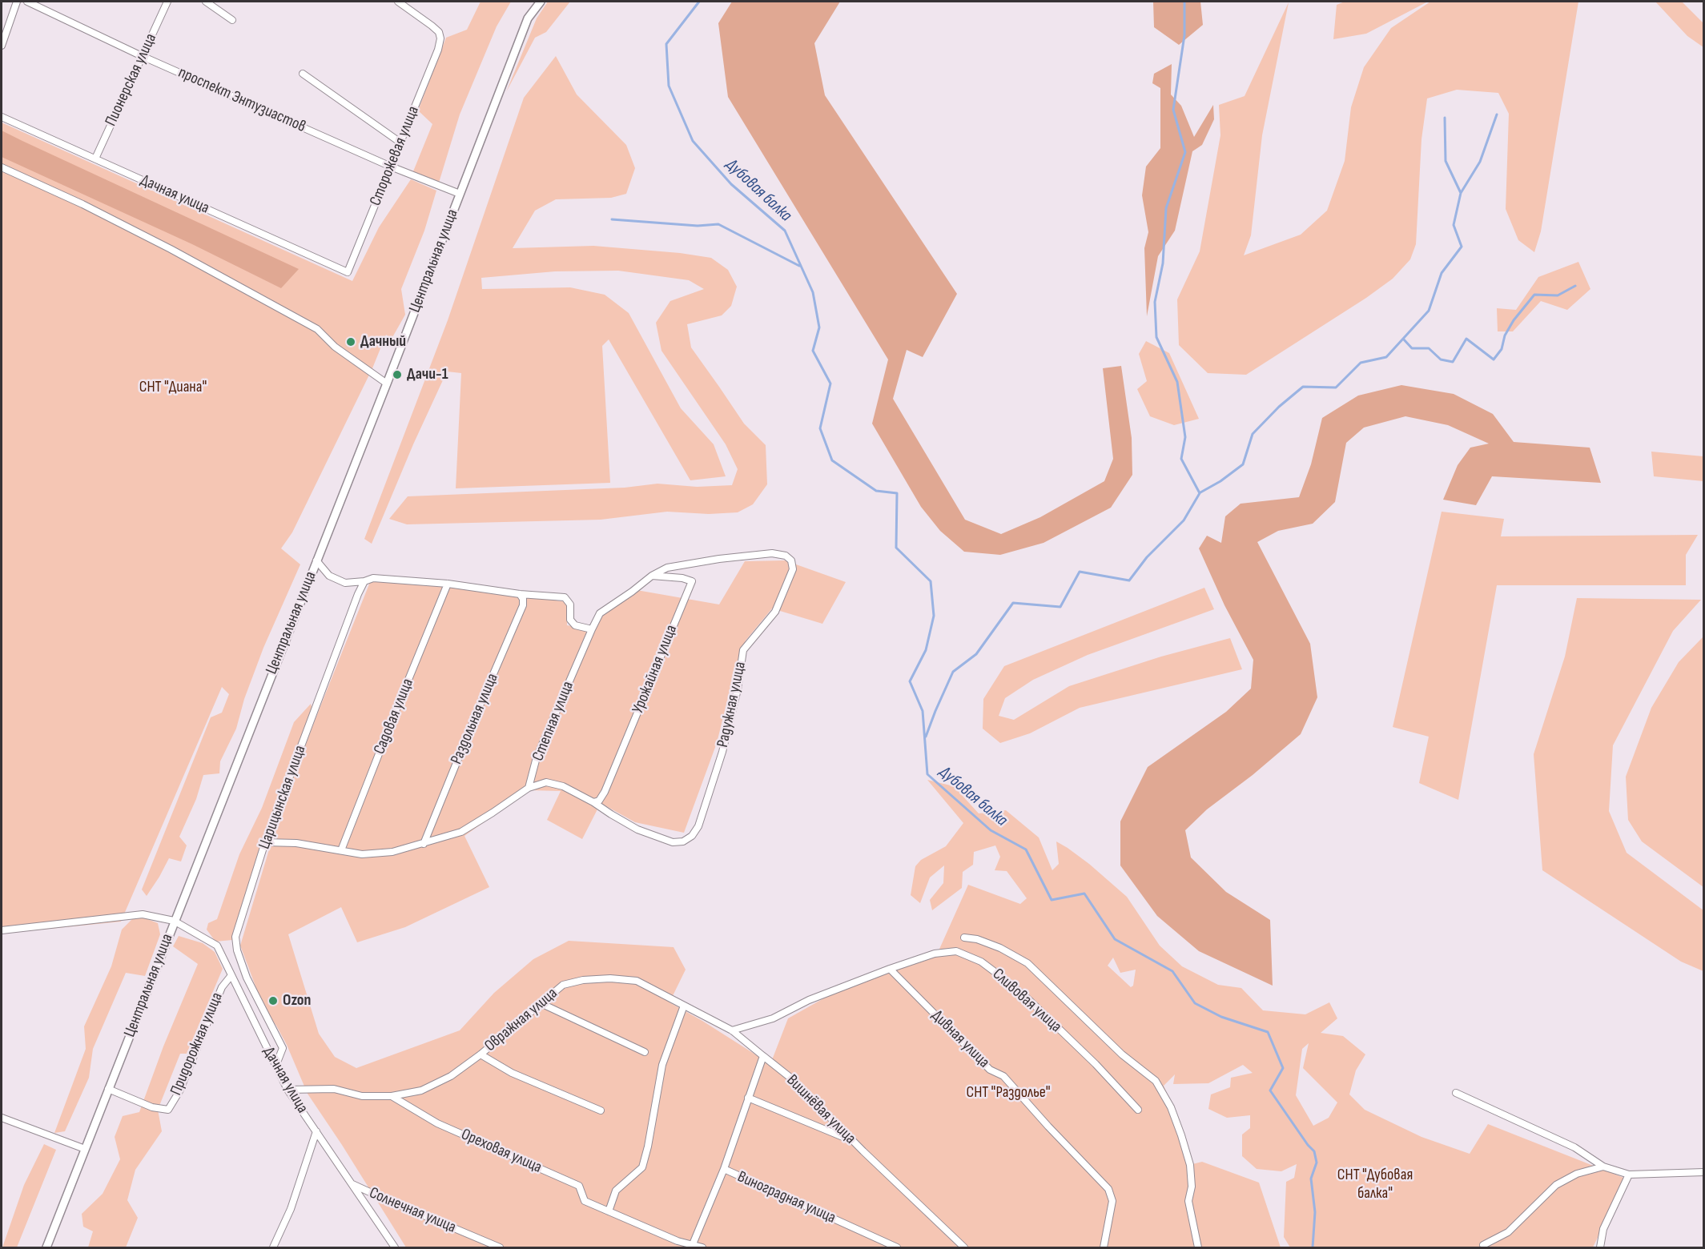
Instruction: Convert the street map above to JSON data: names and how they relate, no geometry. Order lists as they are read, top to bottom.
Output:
{
  "streets": {
    "street": [
      "Пионерская улица",
      "проспект Энтузиастов",
      "Сторожевая улица",
      "Дачная улица",
      "Центральная улица",
      "Урожайная улица",
      "Радужная улица",
      "Садовая улица",
      "Раздольная улица",
      "Степная улица",
      "Царицынская улица",
      "Сливовая улица",
      "Овражная улица",
      "Дивная улица",
      "Придорожная улица",
      "Вишнёвая улица",
      "Ореховая улица",
      "Виноградная улица",
      "Солнечная улица"
    ]
  },
  "crossings": [
    ["Пионерская улица", "проспект Энтузиастов"],
    ["Пионерская улица", "Дачная улица"],
    ["проспект Энтузиастов", "Сторожевая улица"],
    ["проспект Энтузиастов", "Центральная улица"],
    ["Сторожевая улица", "Дачная улица"],
    ["Дачная улица", "Центральная улица"],
    ["Дачная улица", "Царицынская улица"],
    ["Дачная улица", "Придорожная улица"],
    ["Дачная улица", "Солнечная улица"],
    ["Центральная улица", "Придорожная улица"],
    ["Урожайная улица", "Радужная улица"],
    ["Сливовая улица", "Дивная улица"],
    ["Овражная улица", "Вишнёвая улица"],
    ["Овражная улица", "Ореховая улица"],
    ["Ореховая улица", "Виноградная улица"]
  ],
  "water": ["Дубовая балка"],
  "parks": ["СНТ \"Диана\"", "СНТ \"Раздолье\"", "СНТ \"Дубовая балка\""],
  "places": ["Дачный", "Дачи-1", "Ozon"]
}
